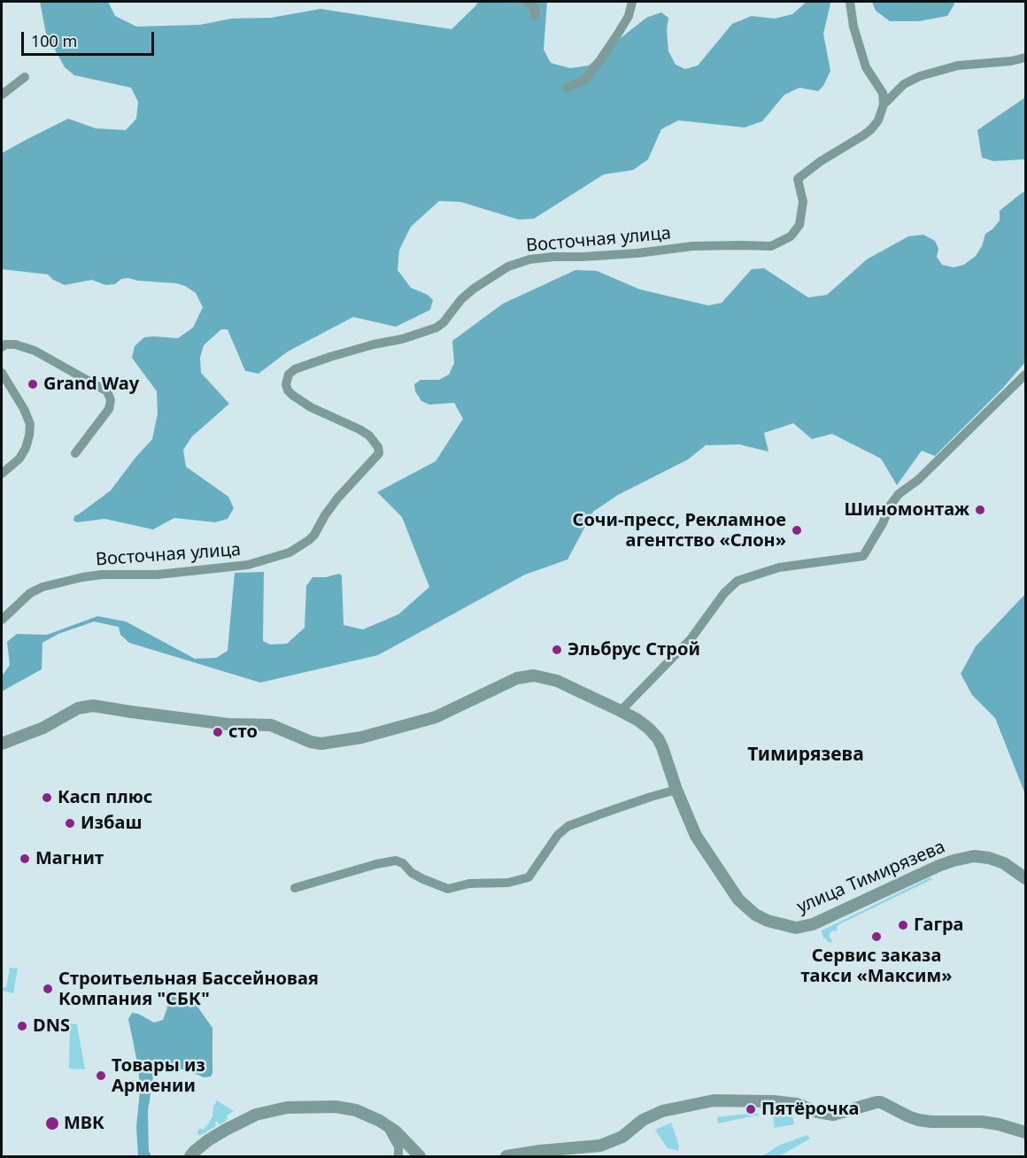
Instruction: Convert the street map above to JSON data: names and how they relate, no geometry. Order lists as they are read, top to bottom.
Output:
{
  "streets": {
    "street": ["Восточная улица", "улица Тимирязева"]
  },
  "districts": ["Тимирязева"],
  "places": [
    "Grand Way",
    "Шиномонтаж",
    "Сочи-пресс, Рекламное агентство «Слон»",
    "Эльбрус Строй",
    "сто",
    "Касп плюс",
    "Избаш",
    "Магнит",
    "Гагра",
    "Сервис заказа такси «Максим»",
    "Строитьельная Бассейновая Компания \"СБК\"",
    "DNS",
    "Товары из Армении",
    "Пятёрочка",
    "МВК"
  ],
  "scale_bar": "100 m"
}
